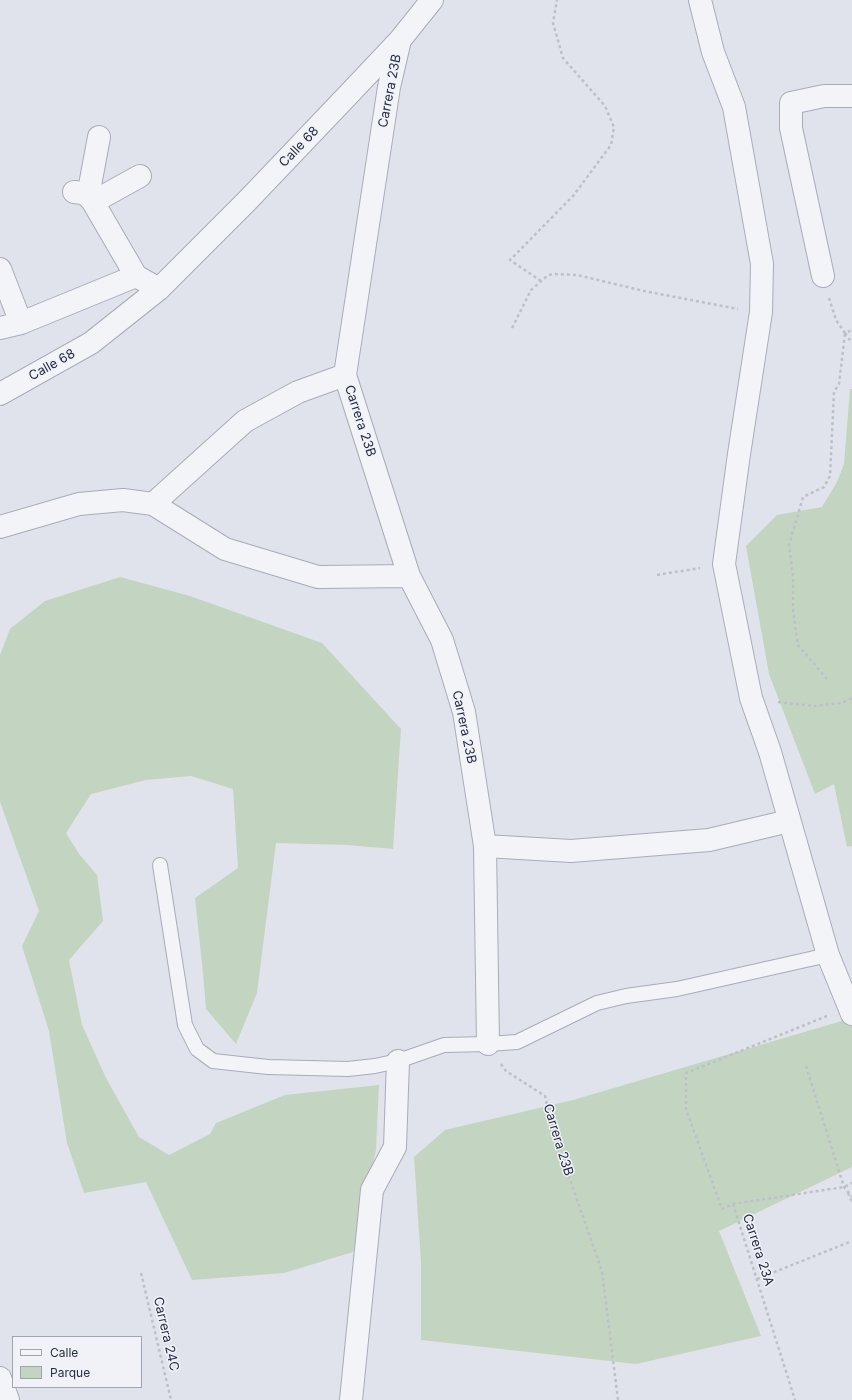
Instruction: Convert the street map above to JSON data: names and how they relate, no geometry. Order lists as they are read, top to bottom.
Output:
{
  "streets": {
    "street": ["Carrera 23B", "Calle 68"],
    "path": ["Carrera 23A", "Carrera 24C"]
  },
  "crossings": [
    ["Carrera 23B", "Calle 68"]
  ],
  "legend": ["Calle", "Parque"]
}
